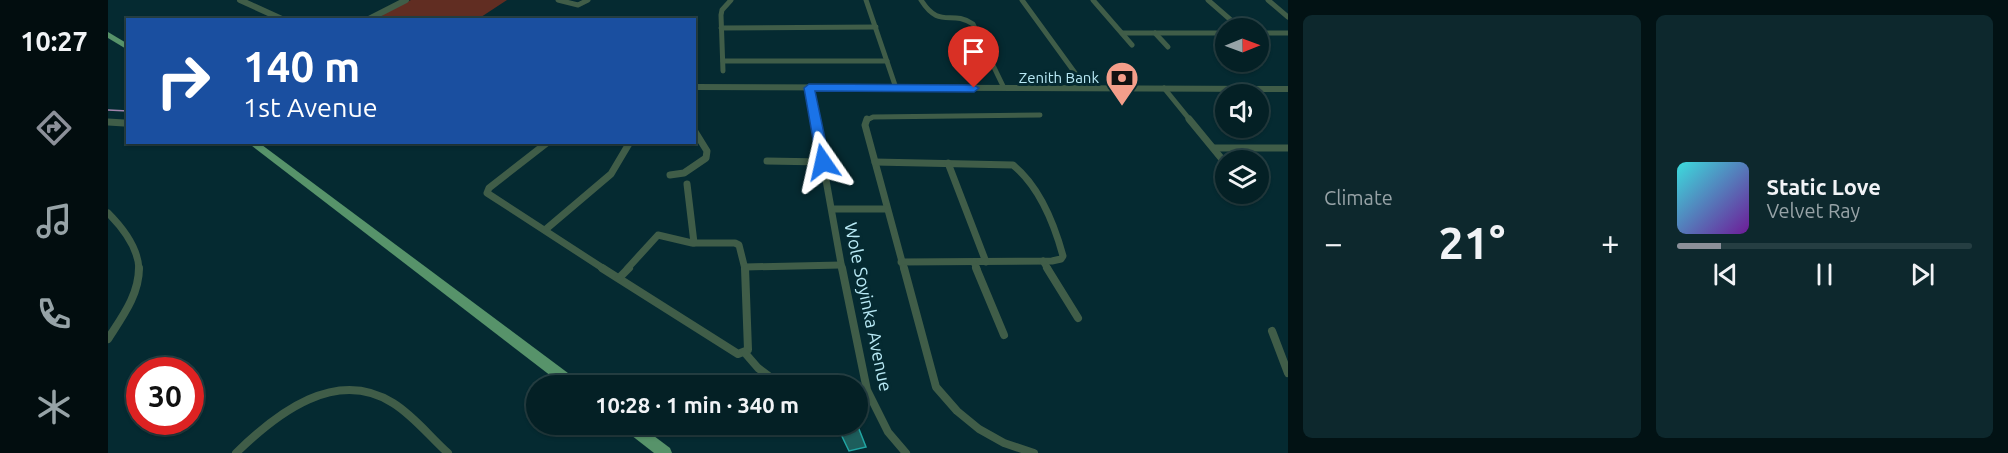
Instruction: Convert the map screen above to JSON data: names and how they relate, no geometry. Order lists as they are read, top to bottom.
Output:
{
  "streets": {
    "street": ["Wole Soyinka Avenue"]
  },
  "places": {
    "bank": ["Zenith Bank"]
  },
  "north": "right",
  "page": {
    "tabs": "10:27",
    "tile": "Climate",
    "turn": ["140 m", "1st Avenue"],
    "song": ["Static Love", "Velvet Ray"],
    "heat": ["−", "21°", "+"],
    "limit": "30",
    "trip": "10:28 · 1 min · 340 m"
  }
}
